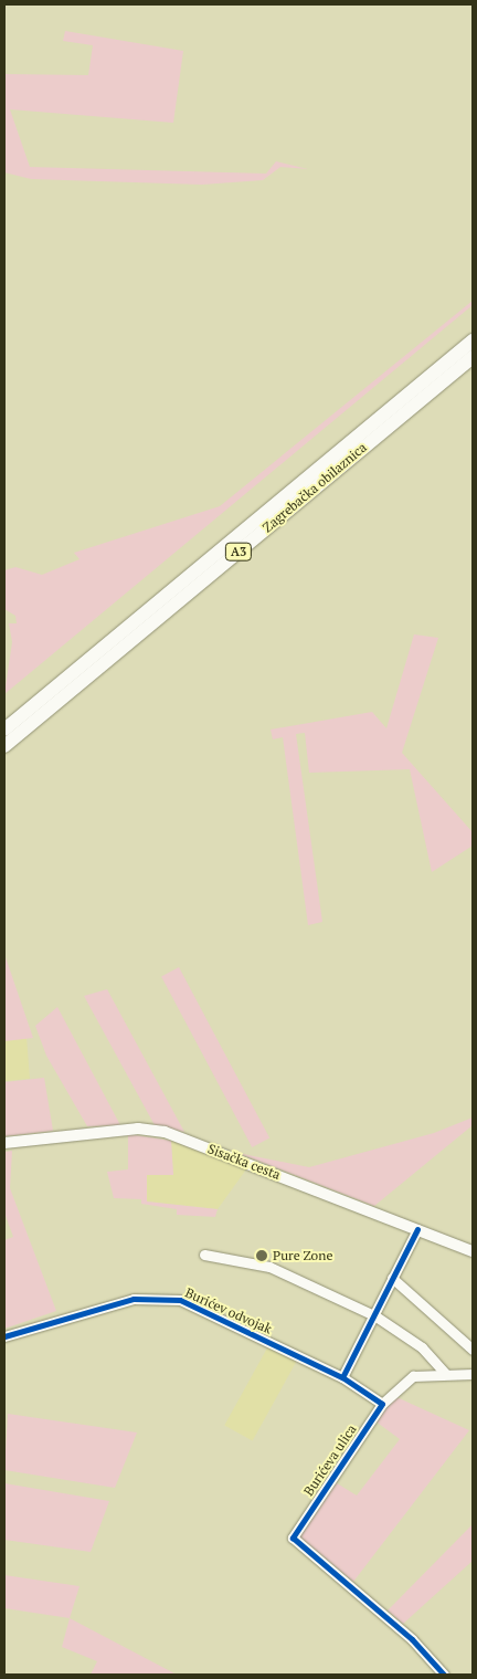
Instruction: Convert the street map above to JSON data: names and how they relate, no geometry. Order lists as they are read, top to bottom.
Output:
{
  "streets": {
    "highway": ["Zagrebačka obilaznica", "A3"],
    "main road": ["Sisačka cesta"],
    "street": ["Burićev odvojak", "Burićeva ulica"]
  },
  "places": ["Pure Zone"]
}
